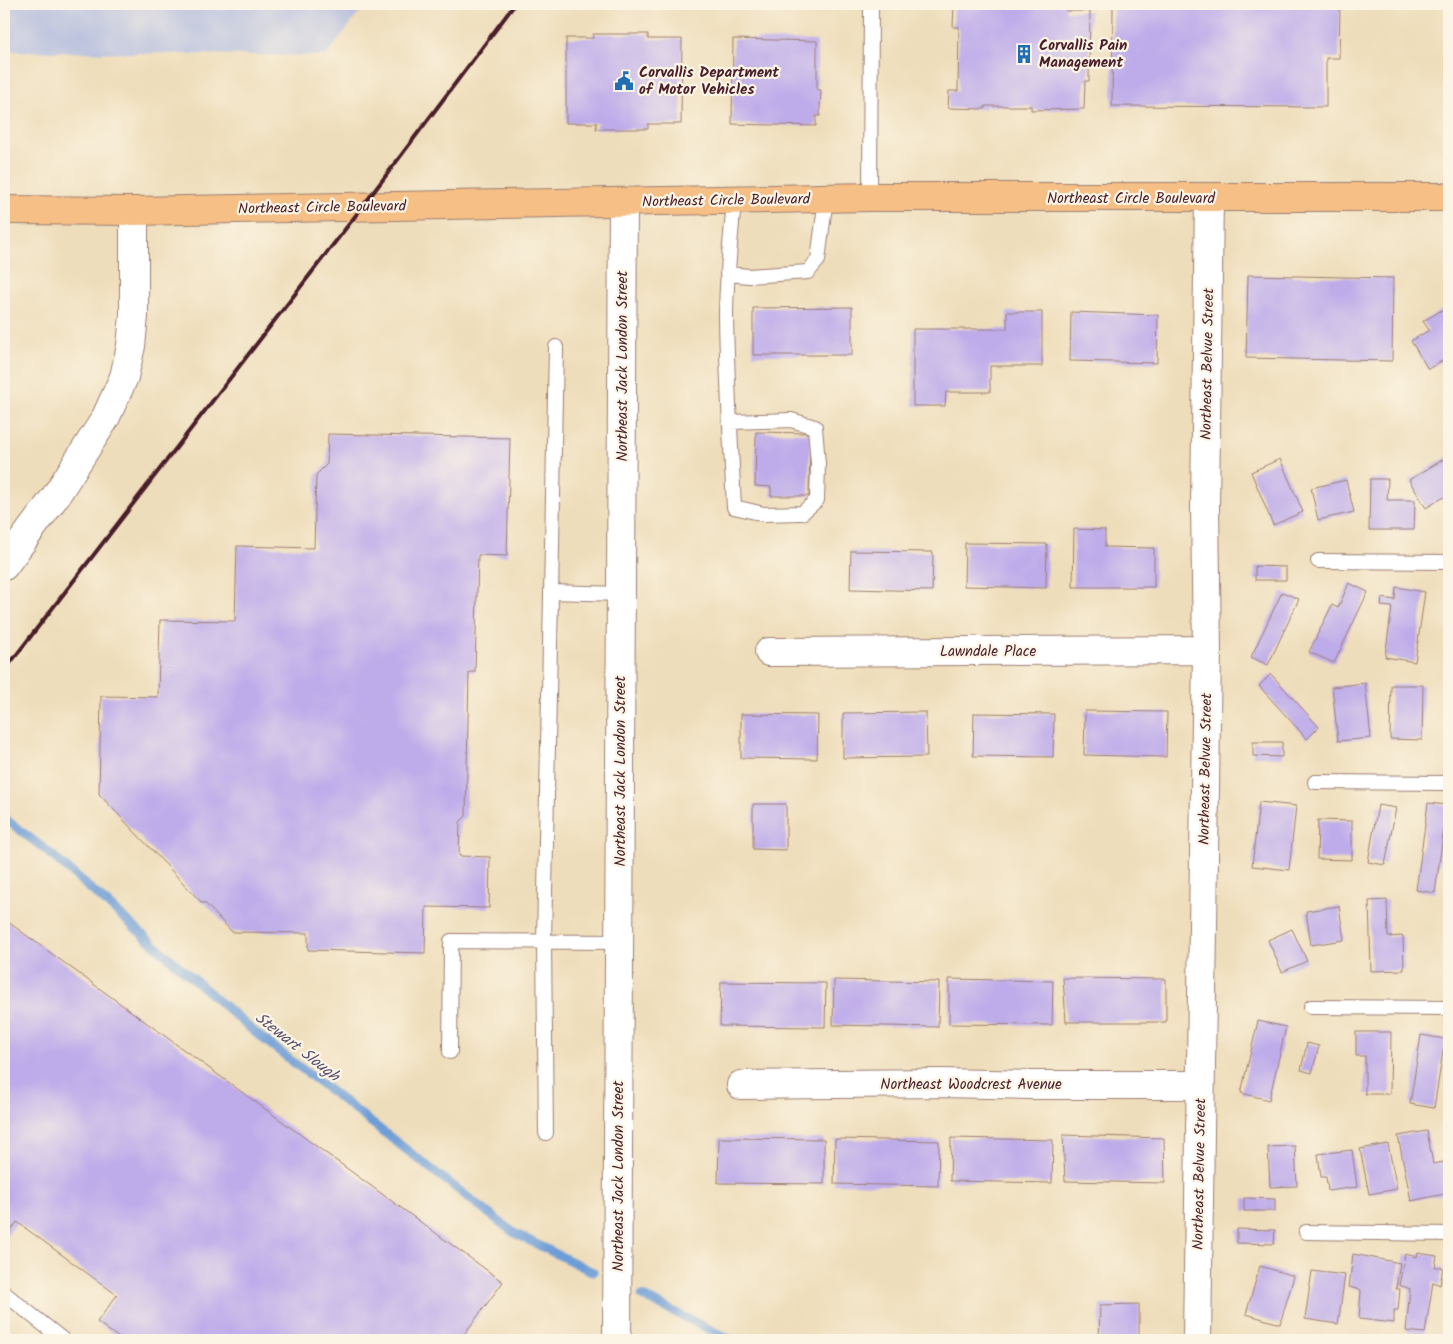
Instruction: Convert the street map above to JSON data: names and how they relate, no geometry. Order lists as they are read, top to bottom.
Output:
{
  "streets": {
    "main road": ["Northeast Circle Boulevard"],
    "street": [
      "Northeast Belvue Street",
      "Northeast Jack London Street",
      "Lawndale Place",
      "Northeast Woodcrest Avenue"
    ]
  },
  "crossings": [
    ["Northeast Circle Boulevard", "Northeast Belvue Street"],
    ["Northeast Circle Boulevard", "Northeast Jack London Street"],
    ["Northeast Belvue Street", "Lawndale Place"],
    ["Northeast Belvue Street", "Northeast Woodcrest Avenue"]
  ],
  "water": ["Stewart Slough"],
  "places": {
    "building": ["Corvallis Pain Management"],
    "public building": ["Corvallis Department of Motor Vehicles"]
  }
}
